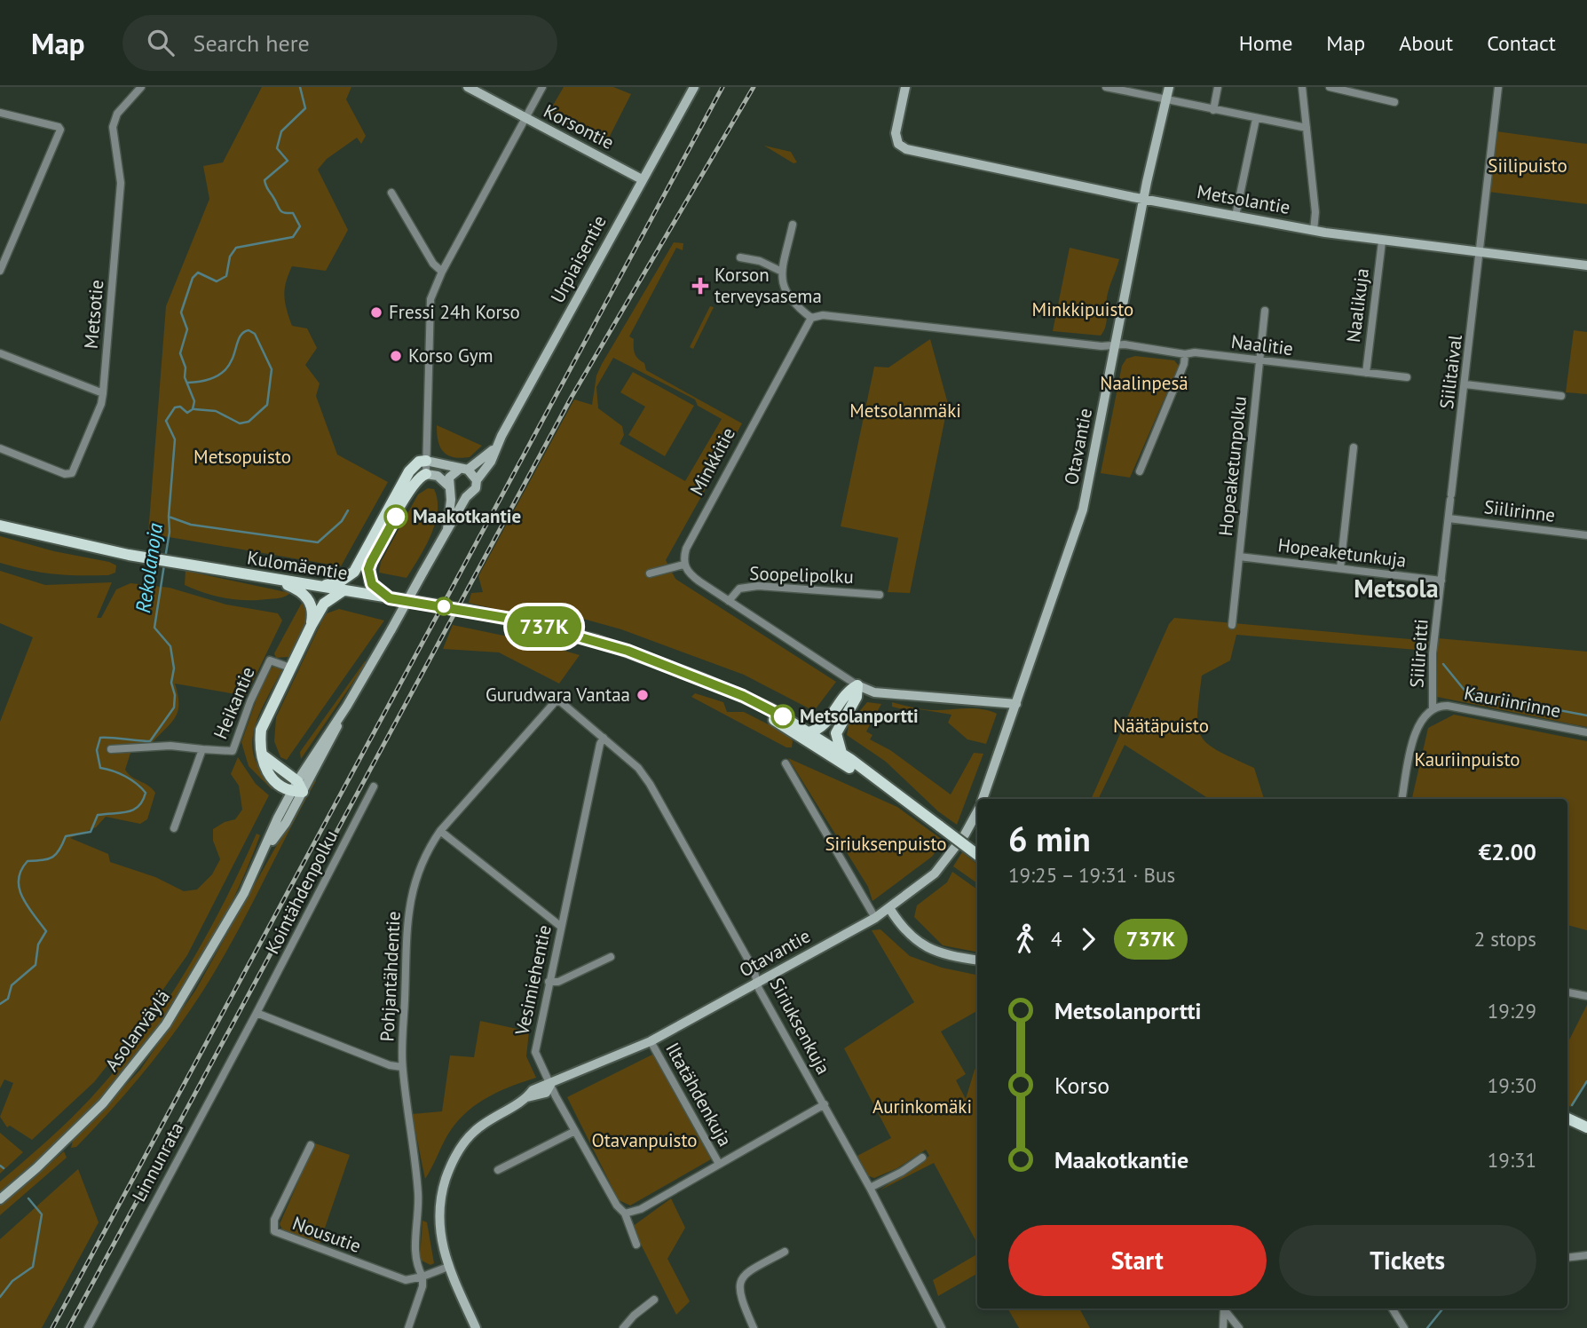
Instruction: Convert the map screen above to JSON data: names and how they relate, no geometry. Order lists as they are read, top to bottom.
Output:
{
  "streets": {
    "main road": [
      "Korsontie",
      "Metsolantie",
      "Urpiaisentie",
      "Otavantie",
      "Kulomäentie",
      "Asolanväylä"
    ],
    "street": [
      "Naalikuja",
      "Metsotie",
      "Naalitie",
      "Siilitaival",
      "Minkkitie",
      "Hopeaketunpolku",
      "Siilirinne",
      "Hopeaketunkuja",
      "Soopelipolku",
      "Siilireitti",
      "Kauriinrinne",
      "Heikantie",
      "Kointähdenpolku",
      "Pohjantähdentie",
      "Vesimiehentie",
      "Siriuksenkuja",
      "Iltatähdenkuja",
      "Linnunrata",
      "Nousutie"
    ]
  },
  "crossings": [
    ["Korsontie", "Urpiaisentie"],
    ["Metsolantie", "Naalikuja"],
    ["Metsolantie", "Siilitaival"],
    ["Metsolantie", "Otavantie"],
    ["Urpiaisentie", "Asolanväylä"],
    ["Naalikuja", "Naalitie"],
    ["Naalitie", "Otavantie"],
    ["Naalitie", "Hopeaketunpolku"],
    ["Siilitaival", "Siilireitti"],
    ["Otavantie", "Vesimiehentie"],
    ["Otavantie", "Siriuksenkuja"],
    ["Otavantie", "Iltatähdenkuja"],
    ["Hopeaketunpolku", "Hopeaketunkuja"],
    ["Siilirinne", "Siilireitti"],
    ["Hopeaketunkuja", "Siilireitti"],
    ["Siilireitti", "Kauriinrinne"],
    ["Kointähdenpolku", "Linnunrata"],
    ["Pohjantähdentie", "Siriuksenkuja"],
    ["Pohjantähdentie", "Nousutie"],
    ["Vesimiehentie", "Siriuksenkuja"]
  ],
  "districts": ["Metsola"],
  "water": ["Rekolanoja"],
  "parks": [
    "Siilipuisto",
    "Minkkipuisto",
    "Naalinpesä",
    "Metsolanmäki",
    "Metsopuisto",
    "Näätäpuisto",
    "Kauriinpuisto",
    "Siriuksenpuisto",
    "Aurinkomäki",
    "Otavanpuisto"
  ],
  "places": {
    "health": ["Korson terveysasema"],
    "other": [
      "Fressi 24h Korso",
      "Korso Gym",
      "Maakotkantie",
      "Gurudwara Vantaa",
      "Metsolanportti"
    ]
  },
  "lines": ["bus line 737K"],
  "page": {
    "header": "Map",
    "search": "Search here",
    "nav": [
      "Home",
      "Map",
      "About",
      "Contact"
    ],
    "on_map": "737K",
    "heading": ["6 min", "19:25 – 19:31 · Bus", "€2.00"],
    "legs": ["4", "737K", "2 stops"],
    "list": [
      {
        "name": "Metsolanportti",
        "value": "19:29"
      },
      {
        "name": "Korso",
        "value": "19:30"
      },
      {
        "name": "Maakotkantie",
        "value": "19:31"
      }
    ],
    "buttons": ["Start", "Tickets"]
  }
}
